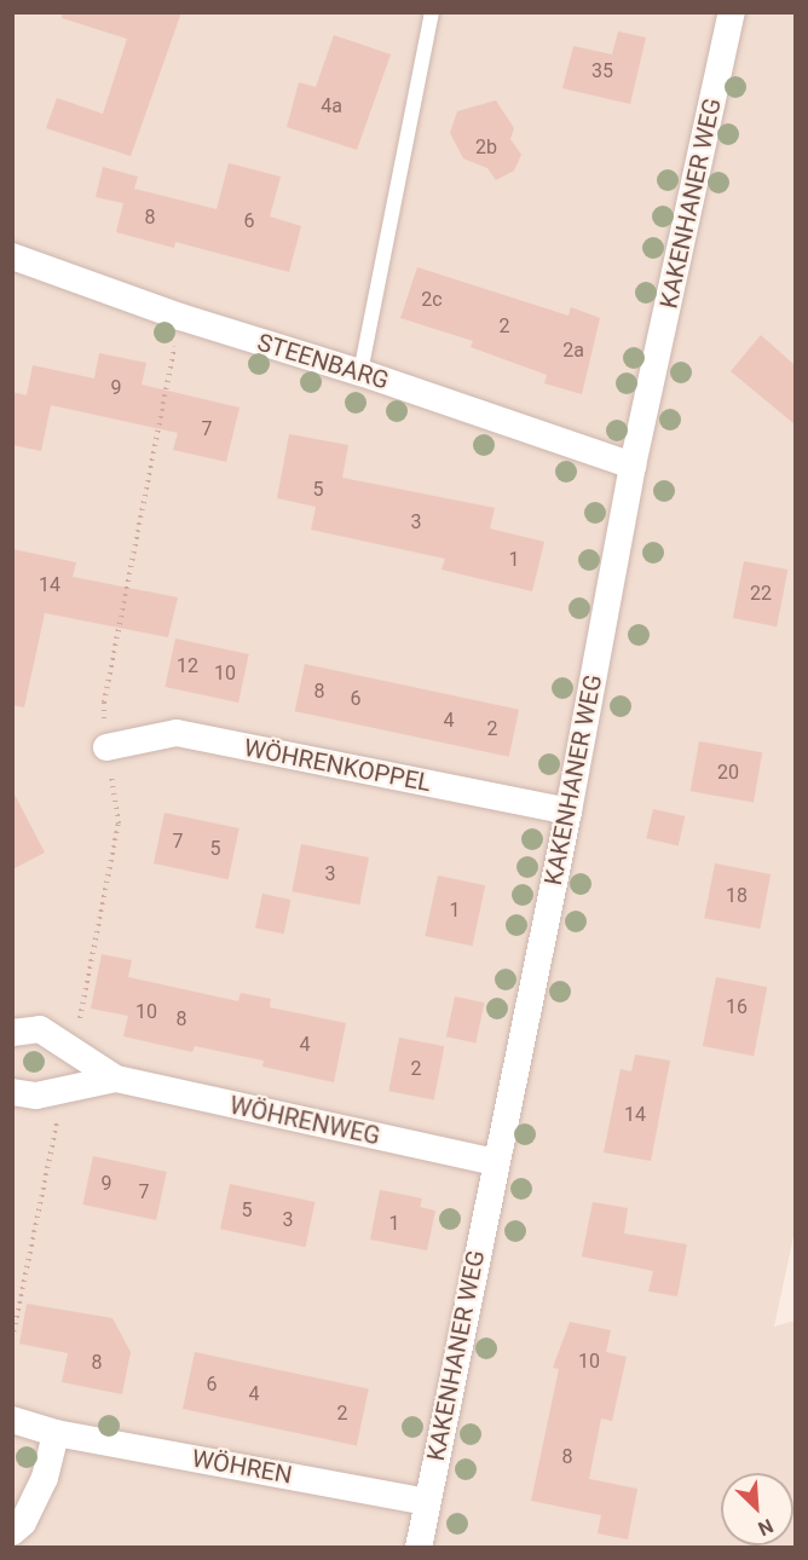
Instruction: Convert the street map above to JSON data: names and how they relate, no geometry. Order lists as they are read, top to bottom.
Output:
{
  "streets": {
    "street": [
      "KAKENHANER WEG",
      "STEENBARG",
      "WÖHRENKOPPEL",
      "WÖHRENWEG",
      "WÖHREN"
    ]
  },
  "crossings": [
    ["KAKENHANER WEG", "STEENBARG"],
    ["KAKENHANER WEG", "WÖHRENKOPPEL"],
    ["KAKENHANER WEG", "WÖHRENWEG"],
    ["KAKENHANER WEG", "WÖHREN"]
  ],
  "house_numbers": [
    "35",
    "4a",
    "2b",
    "8",
    "6",
    "2c",
    "2",
    "2a",
    "9",
    "7",
    "5",
    "3",
    "1",
    "14",
    "22",
    "12",
    "10",
    "8",
    "6",
    "4",
    "2",
    "20",
    "7",
    "5",
    "3",
    "18",
    "1",
    "16",
    "10",
    "8",
    "4",
    "2",
    "14",
    "9",
    "7",
    "5",
    "3",
    "1",
    "10",
    "8",
    "6",
    "4",
    "2",
    "8"
  ],
  "north": "bottom right"
}
